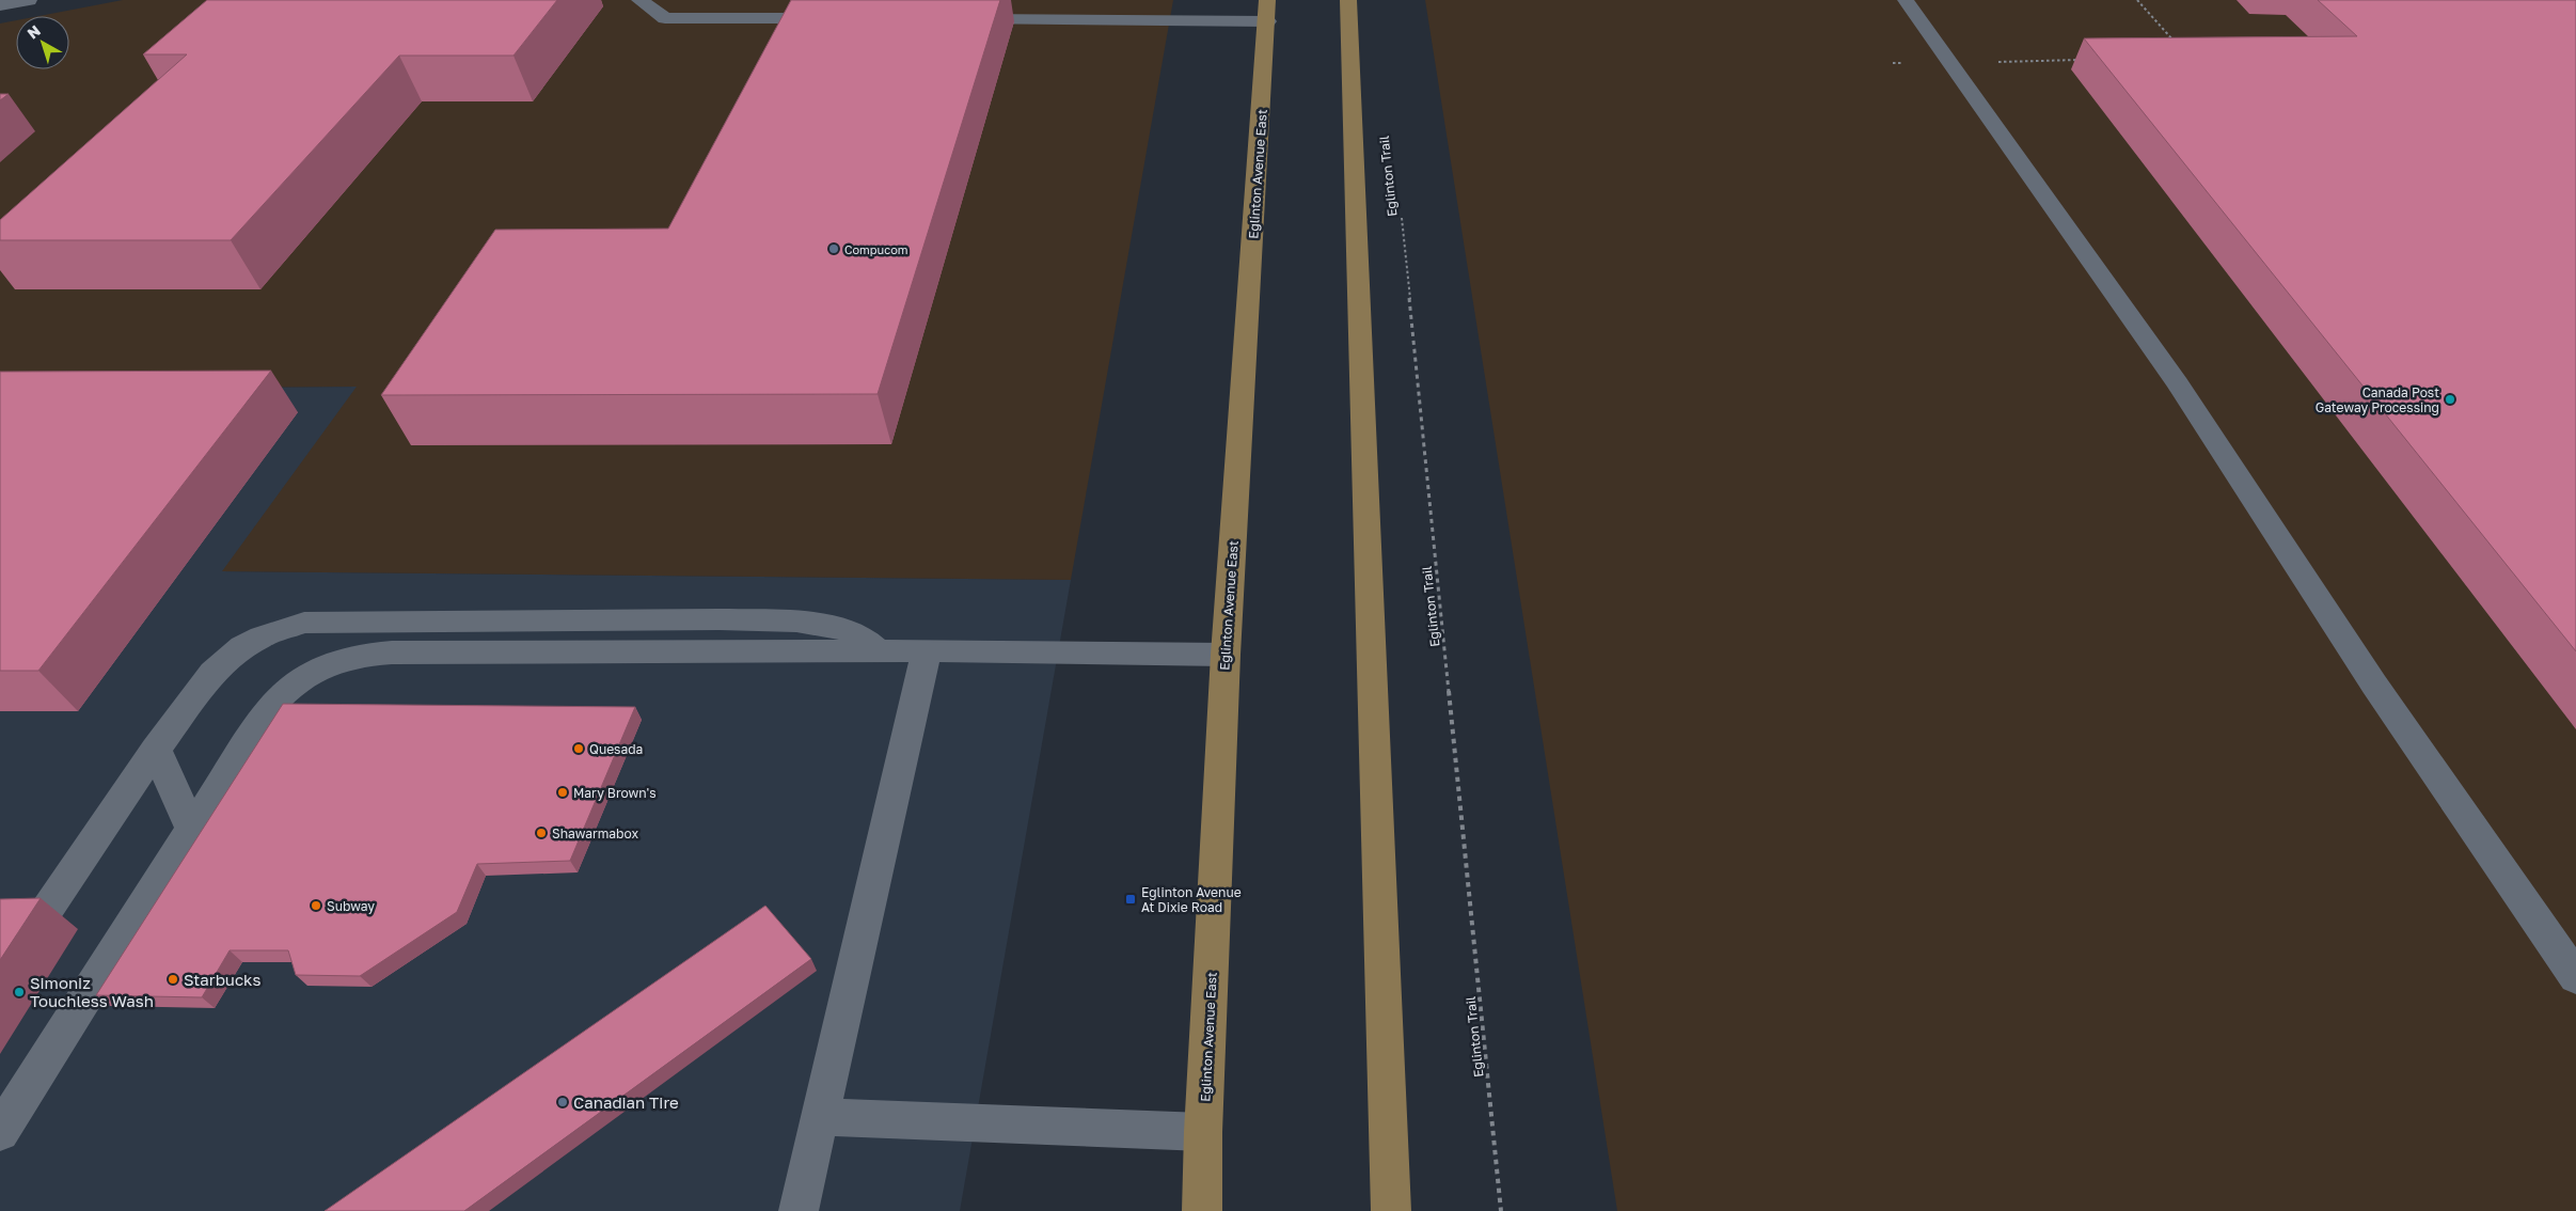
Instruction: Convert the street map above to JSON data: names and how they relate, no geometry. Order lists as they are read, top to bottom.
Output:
{
  "streets": {
    "main road": ["Eglinton Avenue East"],
    "path": ["Eglinton Trail"]
  },
  "places": {
    "other": [
      "Compucom",
      "Canada Post Gateway Processing",
      "Quesada",
      "Mary Brown's",
      "Shawarmabox",
      "Subway",
      "Starbucks",
      "Simoniz Touchless Wash",
      "Canadian Tire"
    ],
    "transit": ["Eglinton Avenue At Dixie Road"]
  },
  "north": "top left"
}
